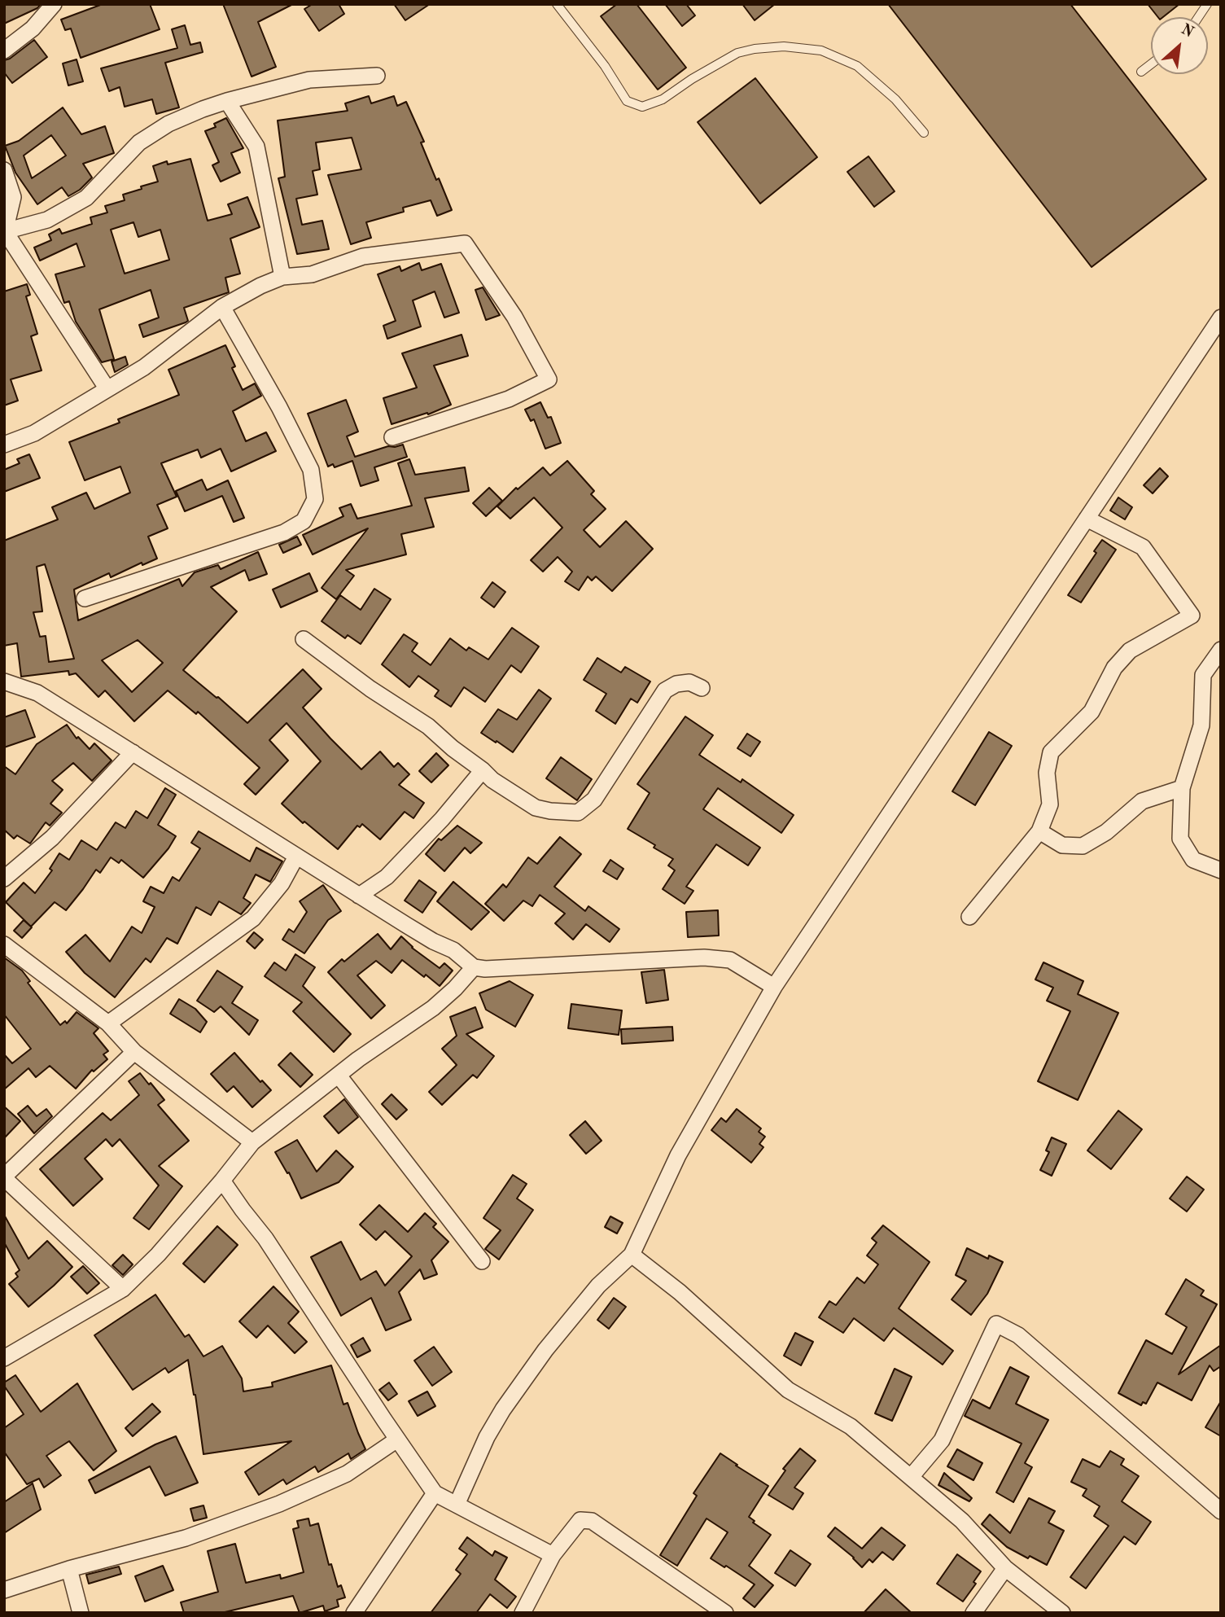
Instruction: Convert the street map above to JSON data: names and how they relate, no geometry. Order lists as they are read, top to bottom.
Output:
{
  "north": "top right"
}
